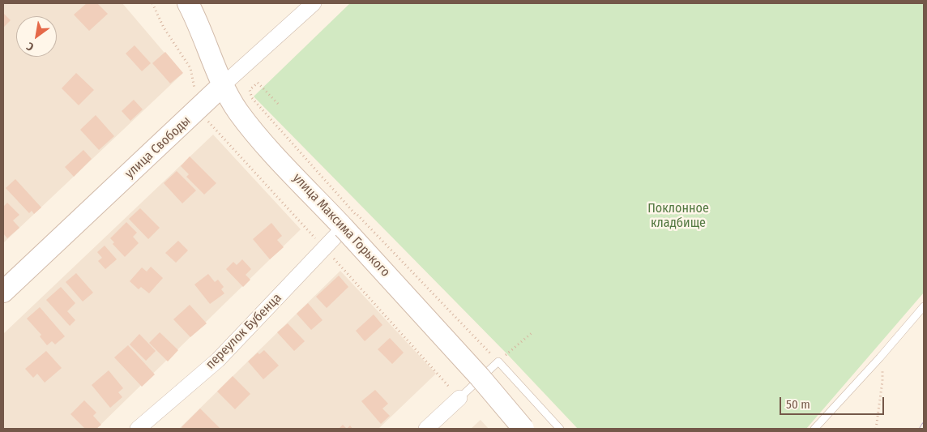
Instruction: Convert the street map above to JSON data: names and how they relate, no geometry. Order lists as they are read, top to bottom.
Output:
{
  "streets": {
    "main road": ["улица Свободы", "улица Максима Горького"],
    "street": ["переулок Бубенца"]
  },
  "crossings": [
    ["улица Свободы", "улица Максима Горького"],
    ["улица Максима Горького", "переулок Бубенца"]
  ],
  "parks": ["Поклонное кладбище"],
  "scale_bar": "50 m",
  "north": "bottom left"
}
